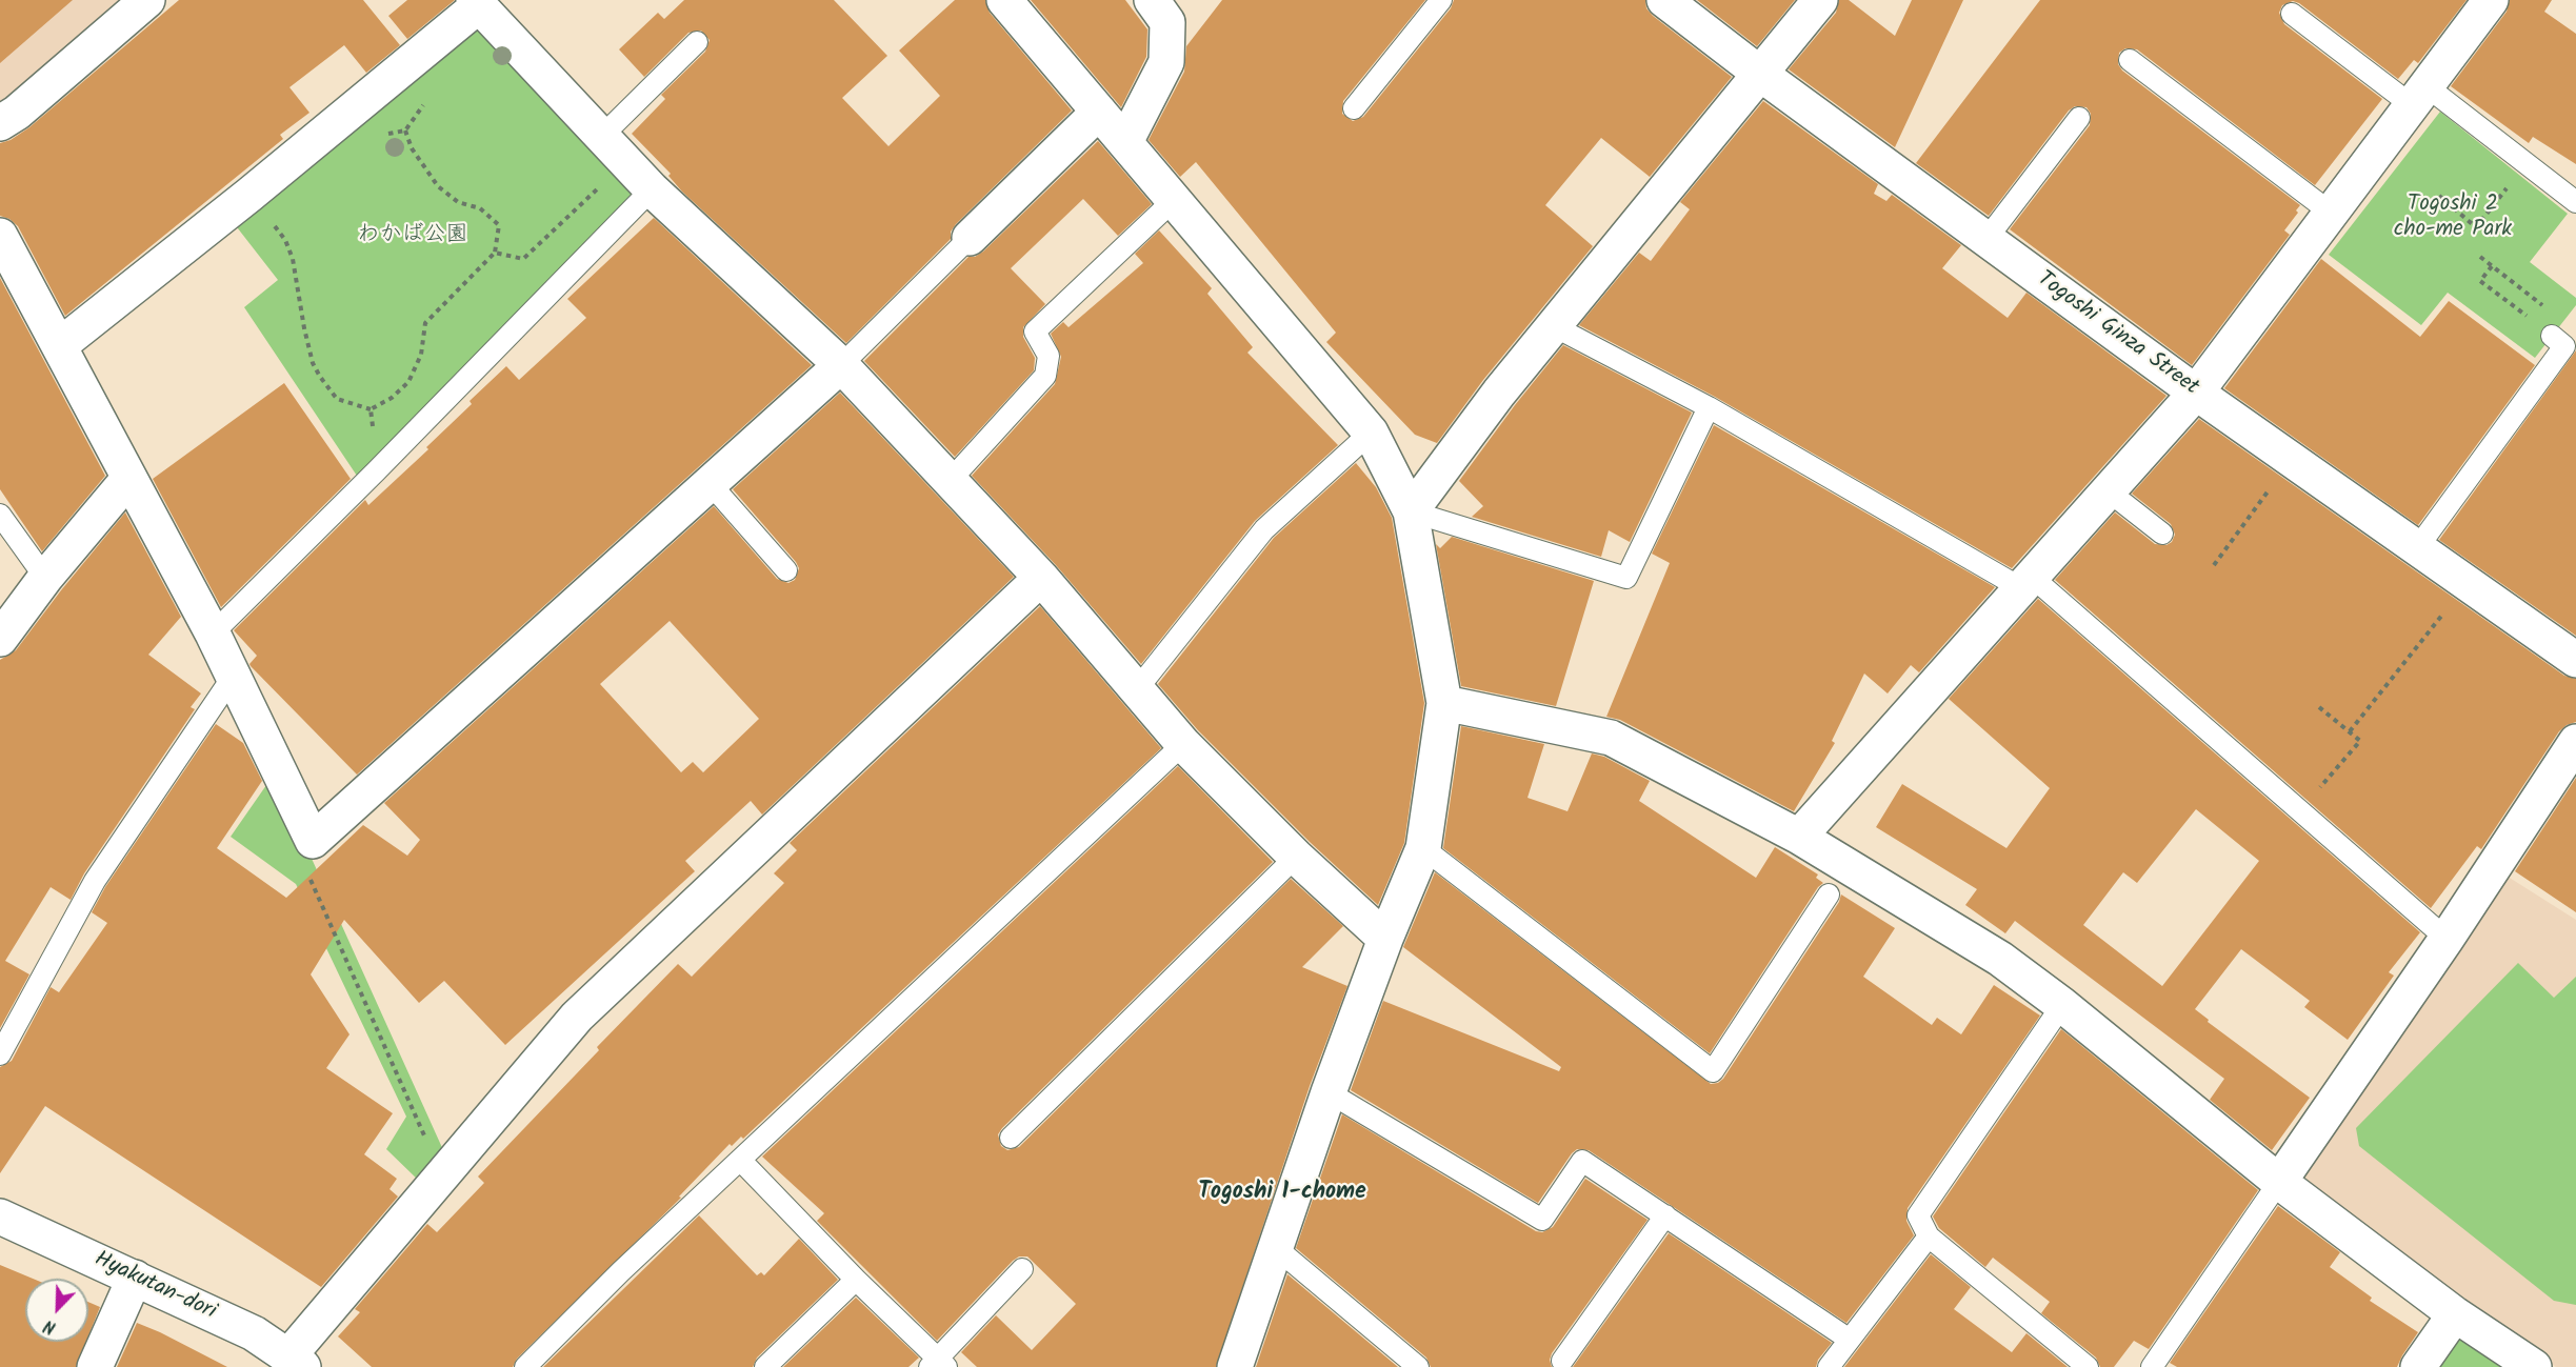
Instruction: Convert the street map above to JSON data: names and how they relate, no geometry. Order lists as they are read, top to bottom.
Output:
{
  "streets": {
    "street": ["Togoshi Ginza Street", "Hyakutan-dori"]
  },
  "districts": ["Togoshi 1-chome"],
  "parks": ["Togoshi 2 cho-me Park", "わかば公園"],
  "north": "bottom left"
}
